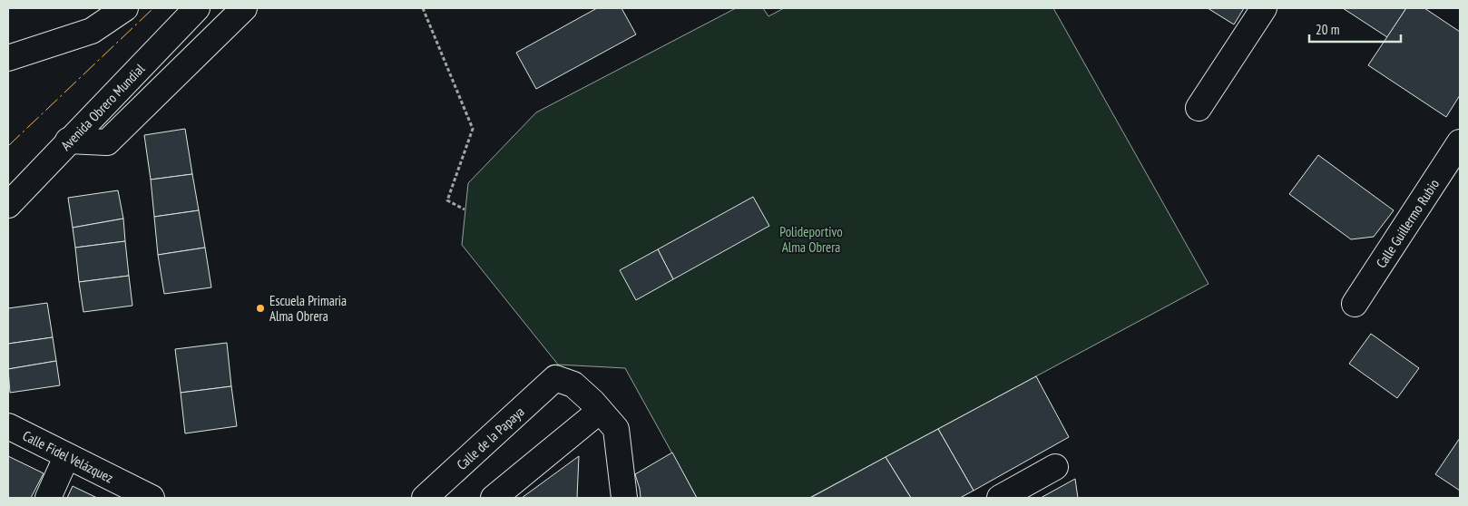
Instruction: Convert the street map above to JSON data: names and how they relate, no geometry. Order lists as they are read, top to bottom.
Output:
{
  "streets": {
    "street": [
      "Avenida Obrero Mundial",
      "Calle Guillermo Rubio",
      "Calle de la Papaya",
      "Calle Fidel Velázquez"
    ]
  },
  "parks": ["Polideportivo Alma Obrera"],
  "places": ["Escuela Primaria Alma Obrera"],
  "scale_bar": "20 m"
}
